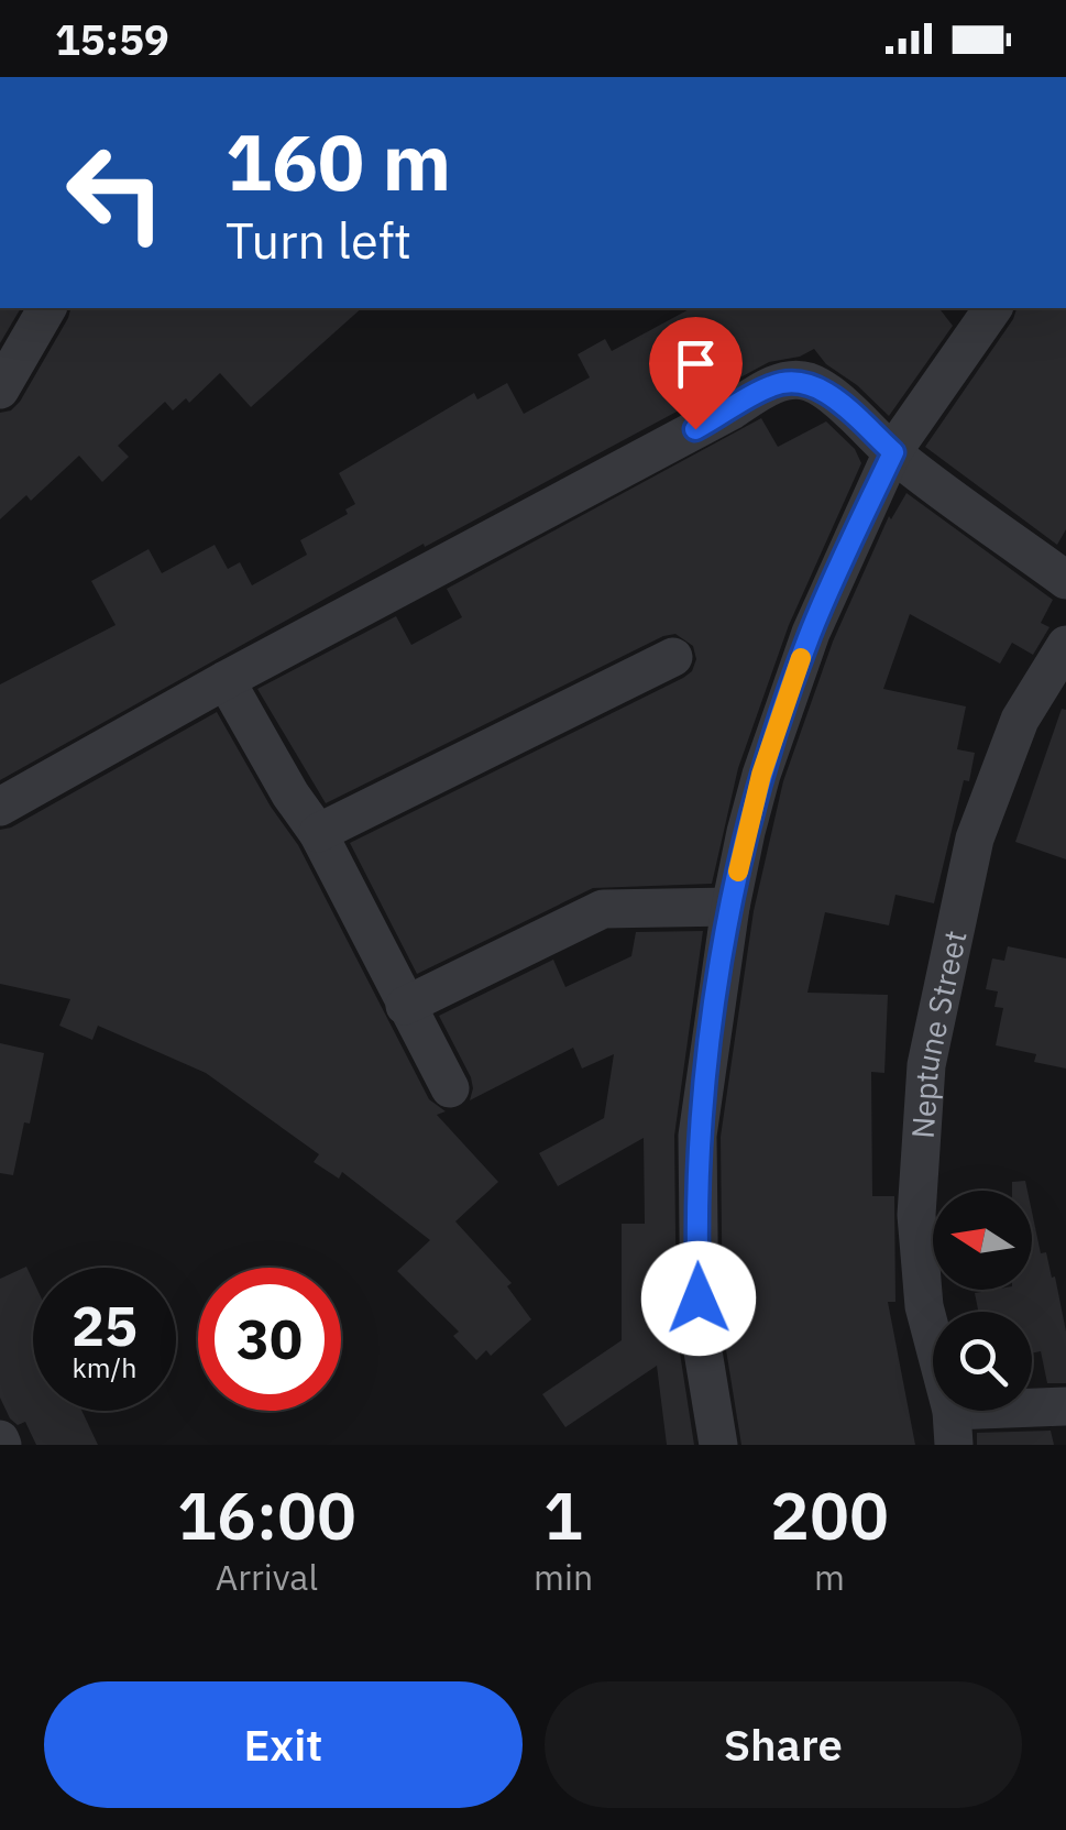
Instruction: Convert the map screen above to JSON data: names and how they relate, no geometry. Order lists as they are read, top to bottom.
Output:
{
  "streets": {
    "street": ["Neptune Street"]
  },
  "north": "left",
  "page": {
    "status": "15:59",
    "turn": ["160 m", "Turn left"],
    "speed": "25 km/h",
    "limit": "30",
    "eta": [
      "16:00",
      "Arrival",
      "1",
      "min",
      "200",
      "m"
    ],
    "buttons": ["Exit", "Share"]
  }
}
